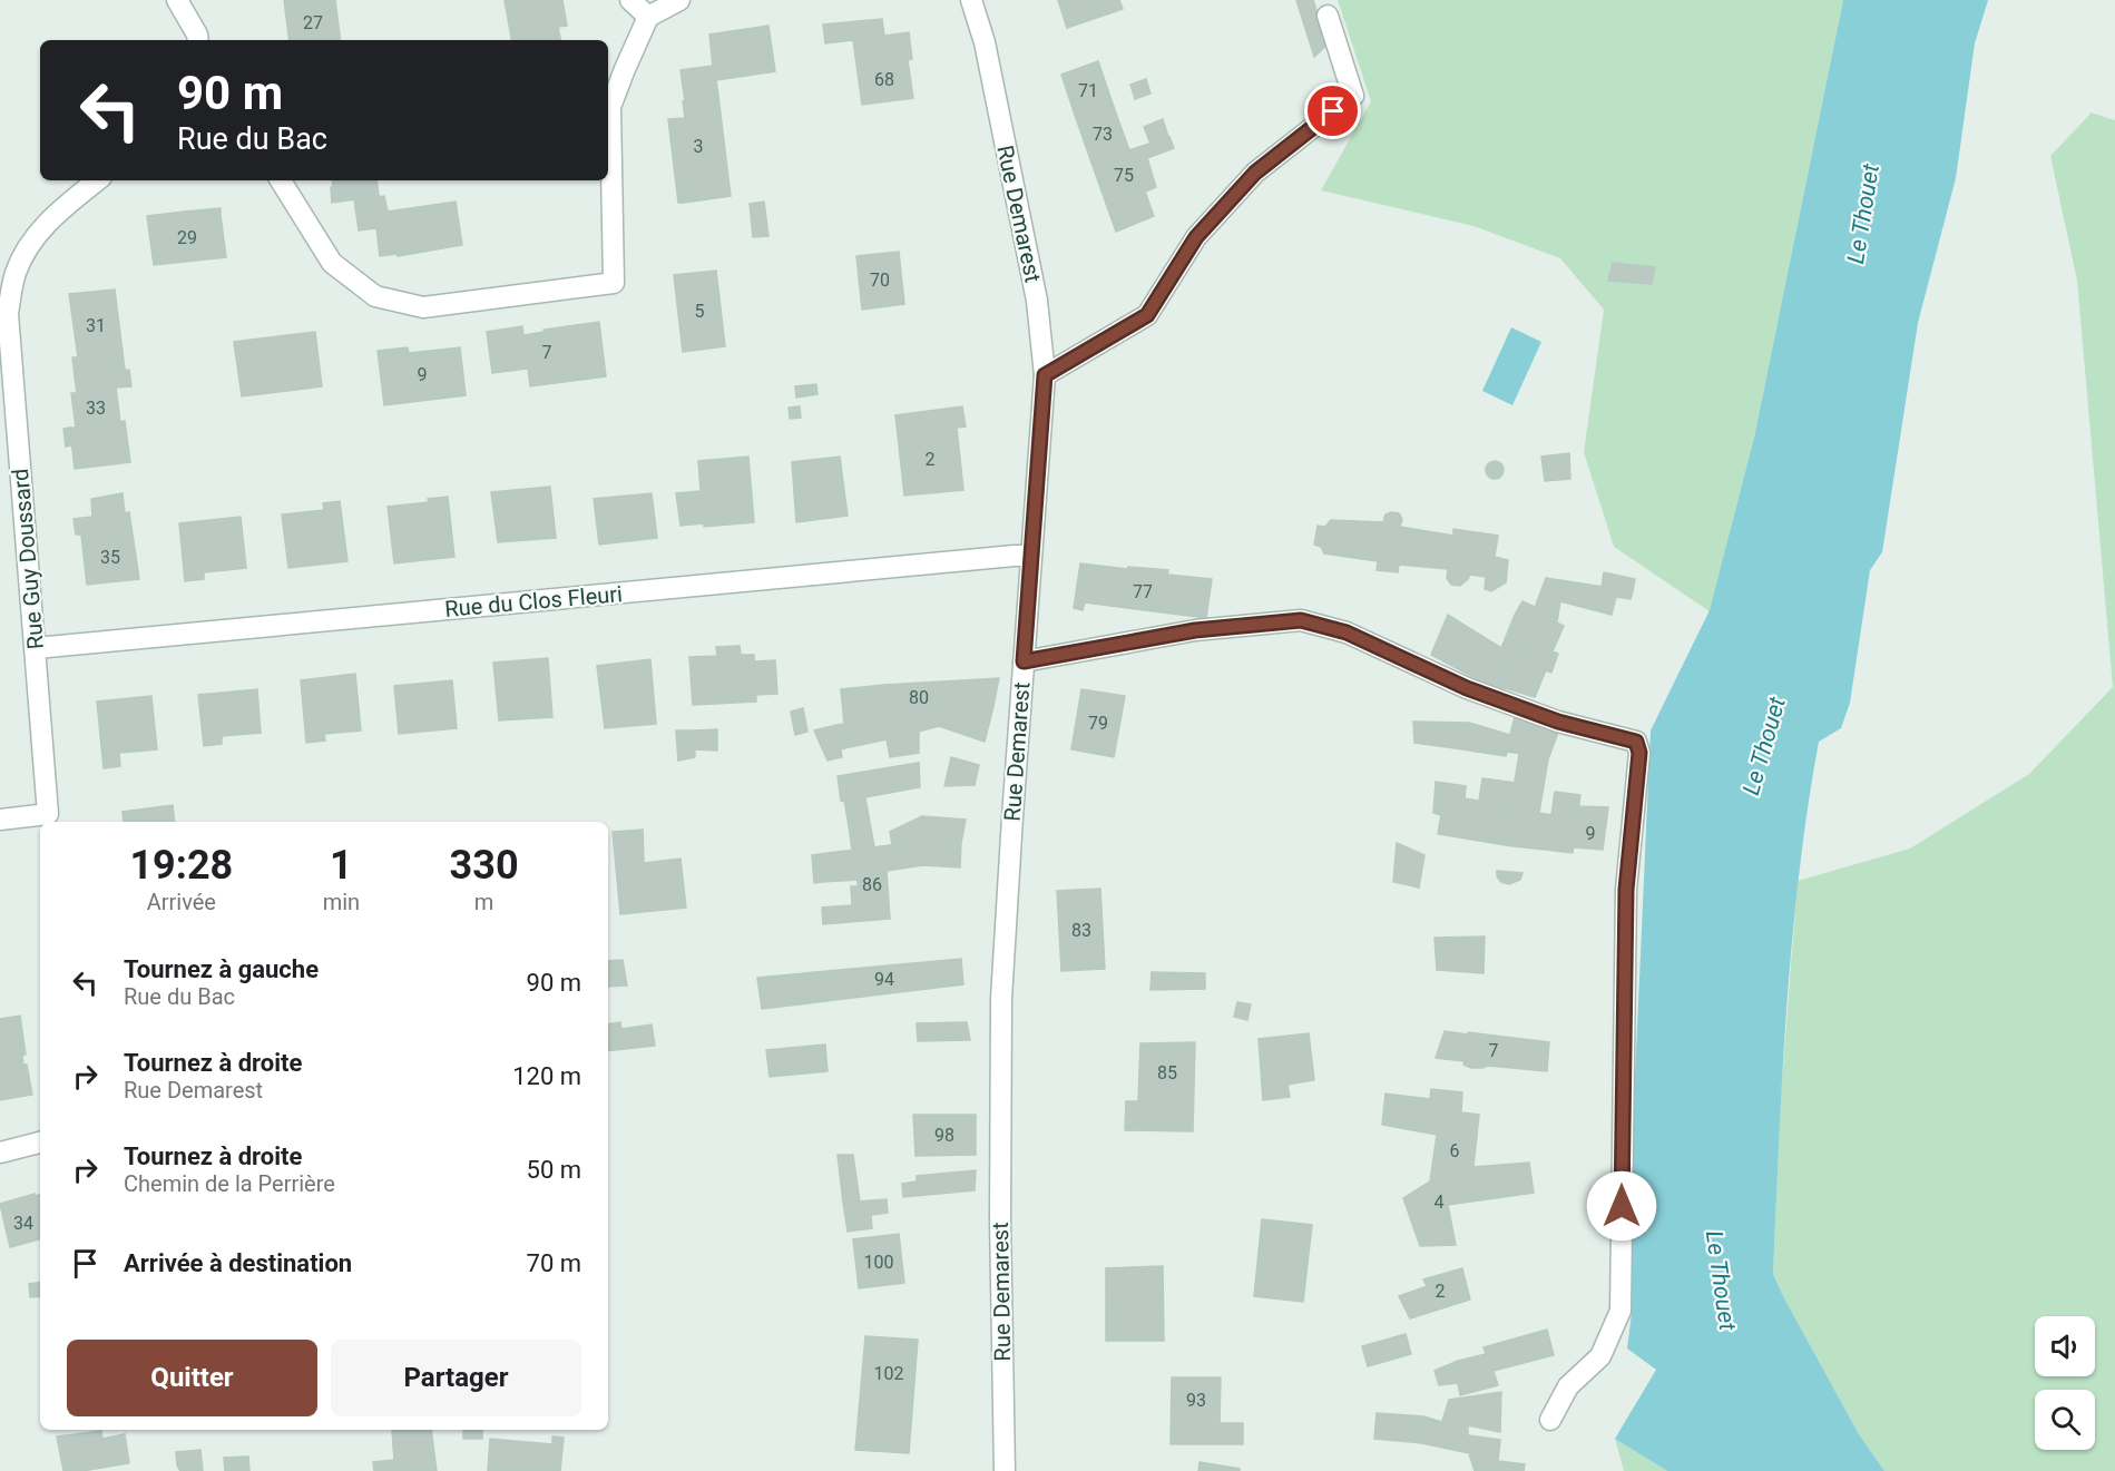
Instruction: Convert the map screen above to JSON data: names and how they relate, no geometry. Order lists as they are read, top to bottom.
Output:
{
  "streets": {
    "street": ["Rue Demarest", "Rue Guy Doussard", "Rue du Clos Fleuri"]
  },
  "crossings": [
    ["Rue Demarest", "Rue du Clos Fleuri"],
    ["Rue Guy Doussard", "Rue du Clos Fleuri"]
  ],
  "water": ["Le Thouet"],
  "house_numbers": [
    "27",
    "68",
    "71",
    "73",
    "3",
    "75",
    "29",
    "70",
    "5",
    "31",
    "7",
    "9",
    "33",
    "2",
    "35",
    "77",
    "80",
    "79",
    "9",
    "86",
    "83",
    "94",
    "7",
    "85",
    "98",
    "6",
    "4",
    "34",
    "100",
    "2",
    "102",
    "93"
  ],
  "page": {
    "turn": ["90 m", "Rue du Bac"],
    "eta": [
      "19:28",
      "Arrivée",
      "1",
      "min",
      "330",
      "m"
    ],
    "list": [
      {
        "name": "Tournez à gauche",
        "note": "Rue du Bac",
        "value": "90 m"
      },
      {
        "name": "Tournez à droite",
        "note": "Rue Demarest",
        "value": "120 m"
      },
      {
        "name": "Tournez à droite",
        "note": "Chemin de la Perrière",
        "value": "50 m"
      },
      {
        "name": "Arrivée à destination",
        "value": "70 m"
      }
    ],
    "buttons": ["Quitter", "Partager"]
  }
}
